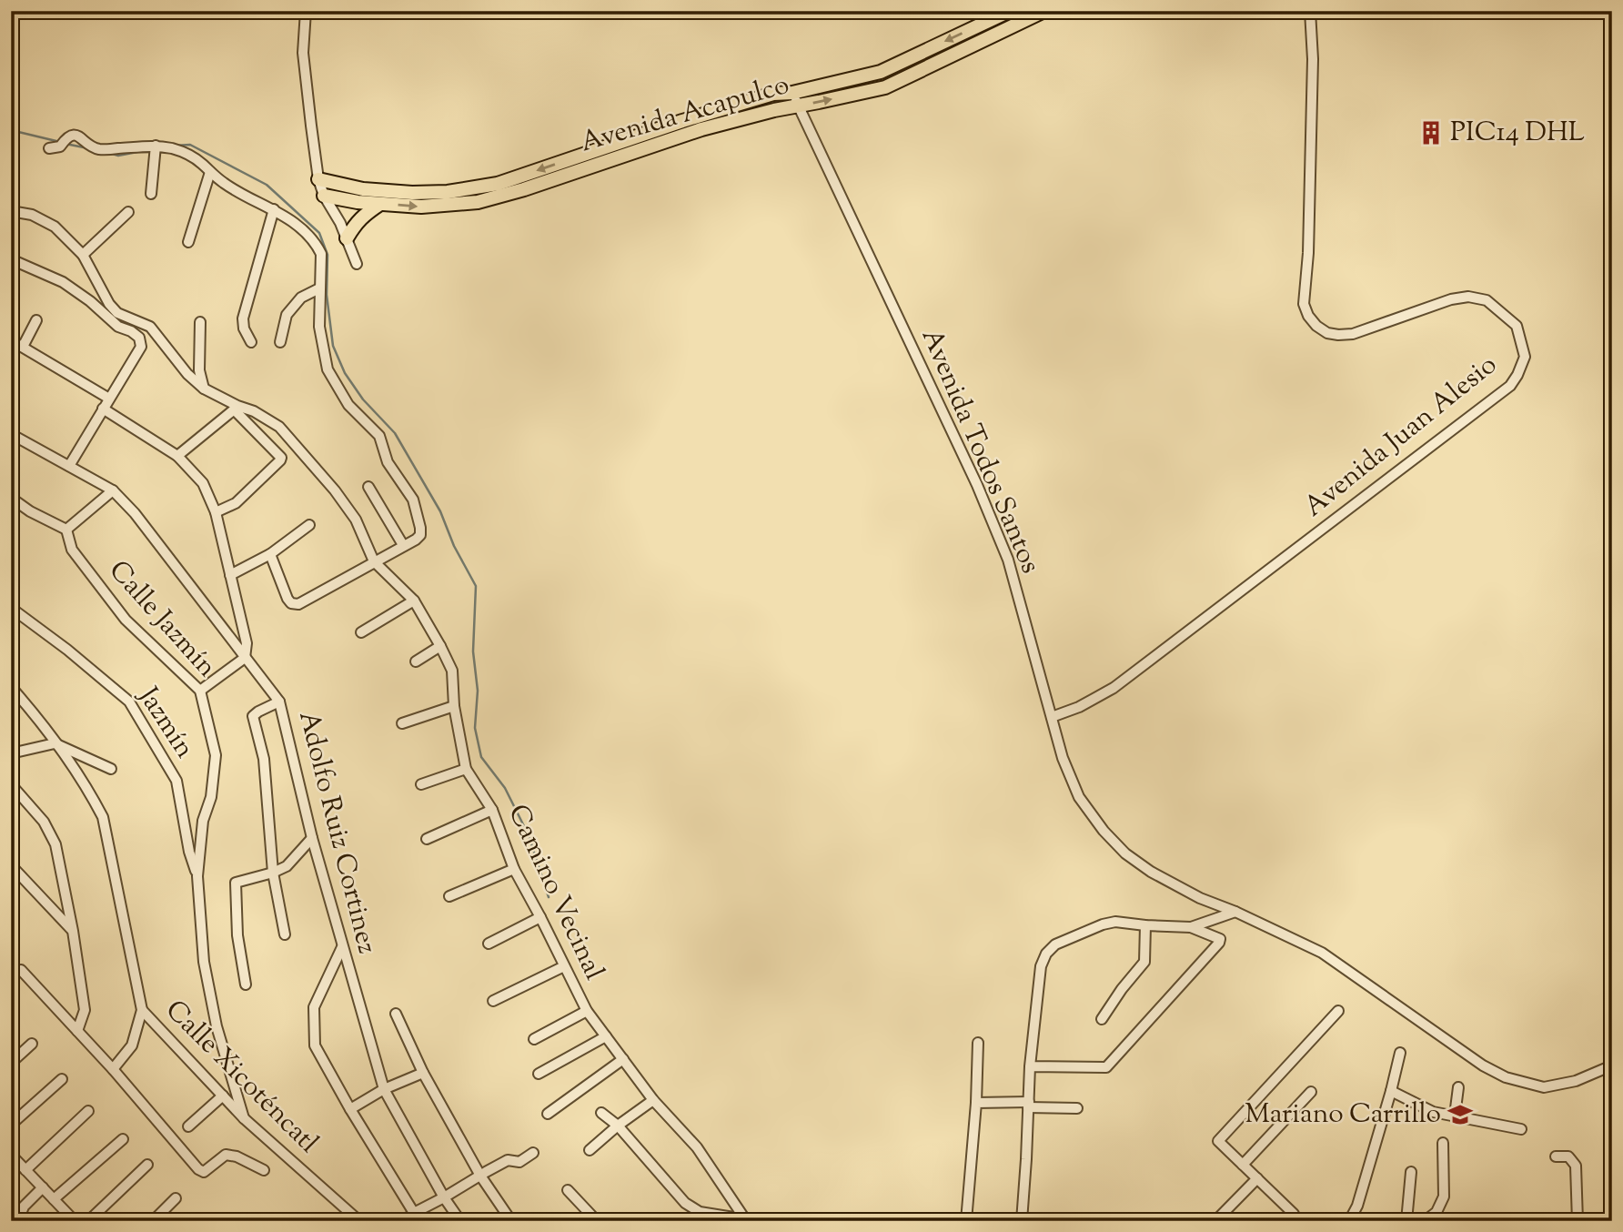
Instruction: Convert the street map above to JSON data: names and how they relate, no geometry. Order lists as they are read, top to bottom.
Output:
{
  "streets": {
    "main road": ["Avenida Acapulco"],
    "street": [
      "Avenida Juan Alesio",
      "Avenida Todos Santos",
      "Calle Jazmín",
      "Jazmín",
      "Adolfo Ruiz Cortinez",
      "Camino Vecinal",
      "Calle Xicoténcatl"
    ]
  },
  "crossings": [
    ["Avenida Acapulco", "Avenida Todos Santos"],
    ["Avenida Juan Alesio", "Avenida Todos Santos"],
    ["Calle Jazmín", "Jazmín"],
    ["Calle Jazmín", "Calle Xicoténcatl"]
  ],
  "places": {
    "building": ["PIC14 DHL"],
    "school or university": ["Mariano Carrillo"]
  }
}
